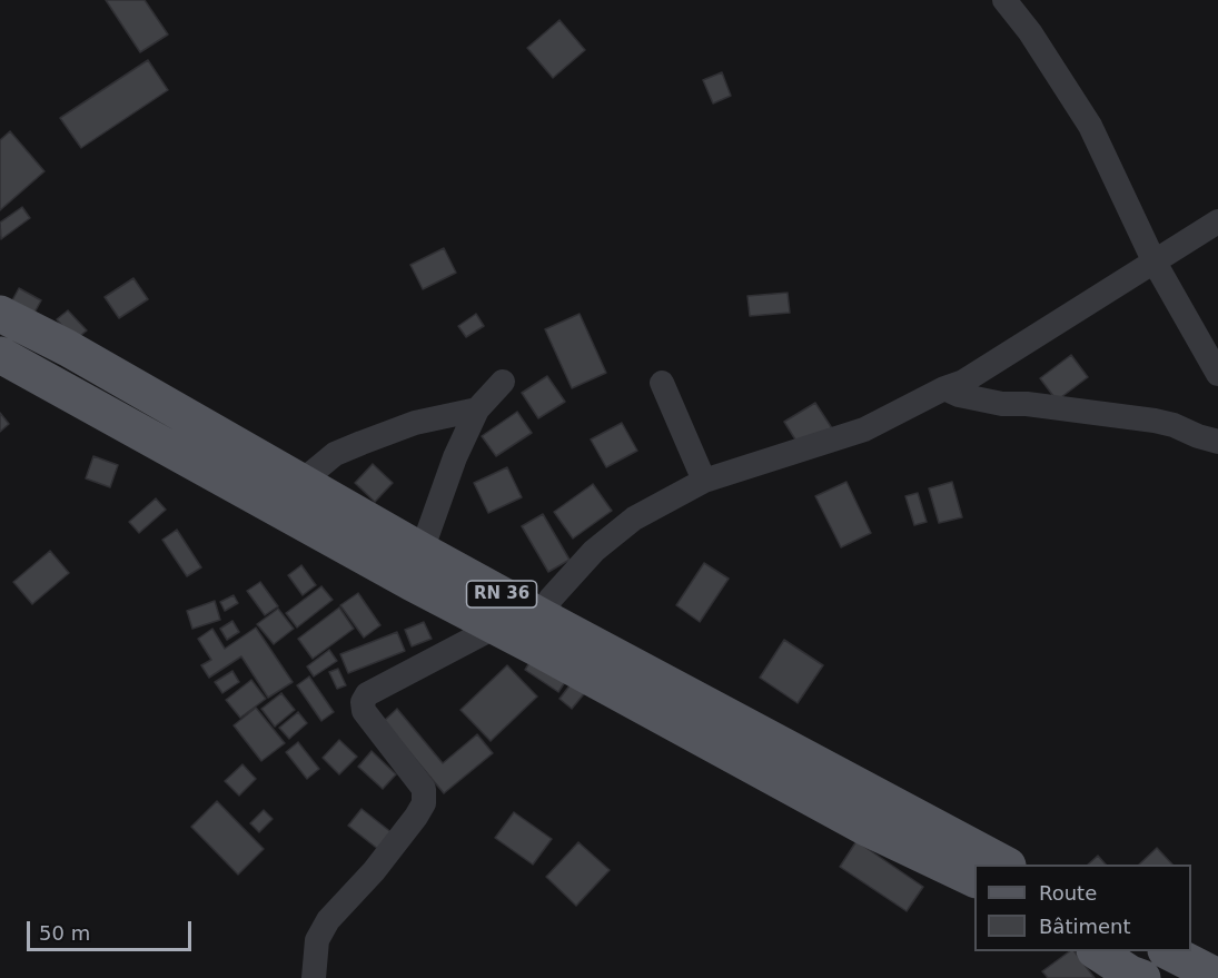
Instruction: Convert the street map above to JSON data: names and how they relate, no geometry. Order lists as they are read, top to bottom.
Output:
{
  "streets": {
    "main road": ["RN 36"]
  },
  "legend": ["Route", "Bâtiment"],
  "scale_bar": "50 m"
}
